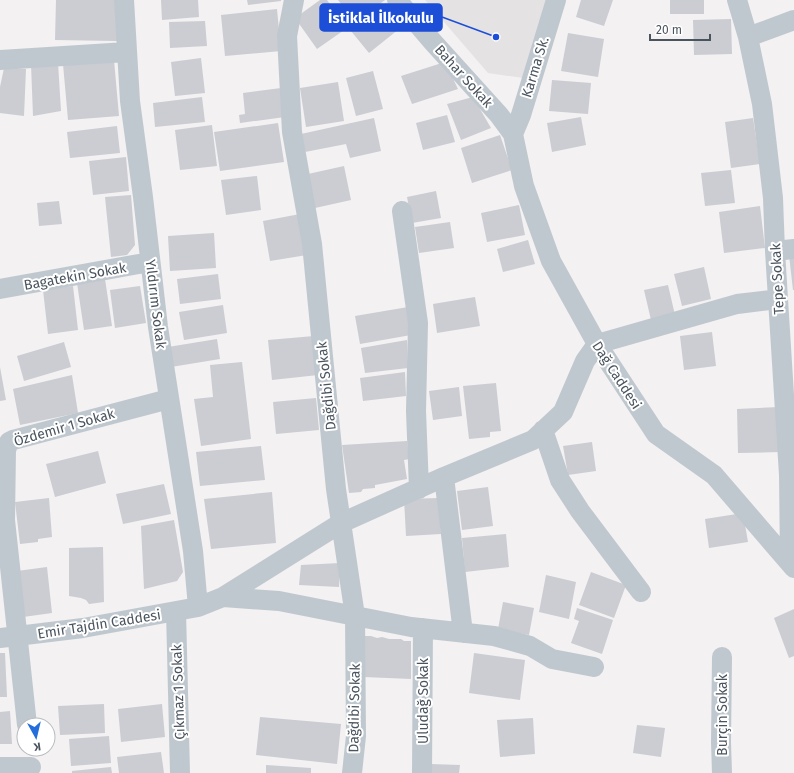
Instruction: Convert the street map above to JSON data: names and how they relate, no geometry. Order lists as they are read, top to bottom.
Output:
{
  "streets": {
    "street": [
      "Karma Sk.",
      "Bahar Sokak",
      "Bagatekin Sokak",
      "Tepe Sokak",
      "Yıldırım Sokak",
      "Dağ Caddesi",
      "Dağdibi Sokak",
      "Özdemir 1 Sokak",
      "Emir Tajdin Caddesi",
      "Çıkmaz 1 Sokak",
      "Uludağ Sokak",
      "Burçin Sokak"
    ]
  },
  "crossings": [
    ["Karma Sk.", "Bahar Sokak"],
    ["Karma Sk.", "Dağ Caddesi"],
    ["Bahar Sokak", "Dağ Caddesi"],
    ["Bagatekin Sokak", "Yıldırım Sokak"],
    ["Tepe Sokak", "Dağ Caddesi"],
    ["Yıldırım Sokak", "Özdemir 1 Sokak"],
    ["Yıldırım Sokak", "Emir Tajdin Caddesi"],
    ["Özdemir 1 Sokak", "Emir Tajdin Caddesi"],
    ["Emir Tajdin Caddesi", "Çıkmaz 1 Sokak"]
  ],
  "places": ["İstiklal İlkokulu"],
  "scale_bar": "20 m",
  "north": "bottom"
}
